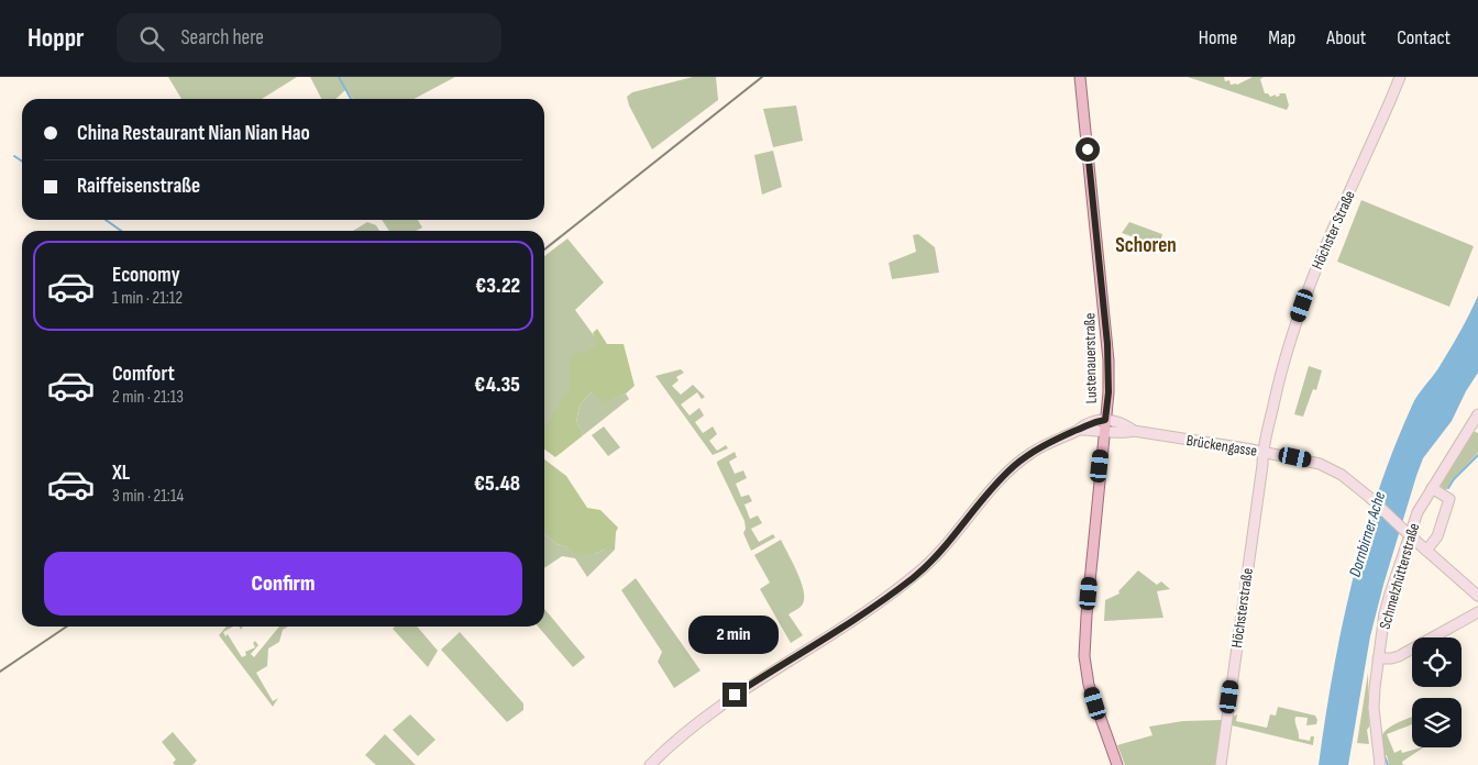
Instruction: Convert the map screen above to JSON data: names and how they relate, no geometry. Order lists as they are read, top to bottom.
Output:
{
  "streets": {
    "main road": ["Lustenauerstraße"],
    "street": [
      "Höchster Straße",
      "Brückengasse",
      "Schmelzhütterstraße",
      "Höchsterstraße"
    ]
  },
  "crossings": [
    ["Höchster Straße", "Brückengasse"],
    ["Höchster Straße", "Höchsterstraße"],
    ["Lustenauerstraße", "Brückengasse"],
    ["Brückengasse", "Höchsterstraße"]
  ],
  "districts": ["Schoren"],
  "water": ["Dornbirner Ache"],
  "page": {
    "header": "Hoppr",
    "search": "Search here",
    "nav": [
      "Home",
      "Map",
      "About",
      "Contact"
    ],
    "banner": ["China Restaurant Nian Nian Hao", "Raiffeisenstraße"],
    "list": [
      {
        "name": "Economy",
        "note": "1 min · 21:12",
        "value": "€3.22"
      },
      {
        "name": "Comfort",
        "note": "2 min · 21:13",
        "value": "€4.35"
      },
      {
        "name": "XL",
        "note": "3 min · 21:14",
        "value": "€5.48"
      }
    ],
    "buttons": "Confirm",
    "bubble": "2 min"
  }
}
